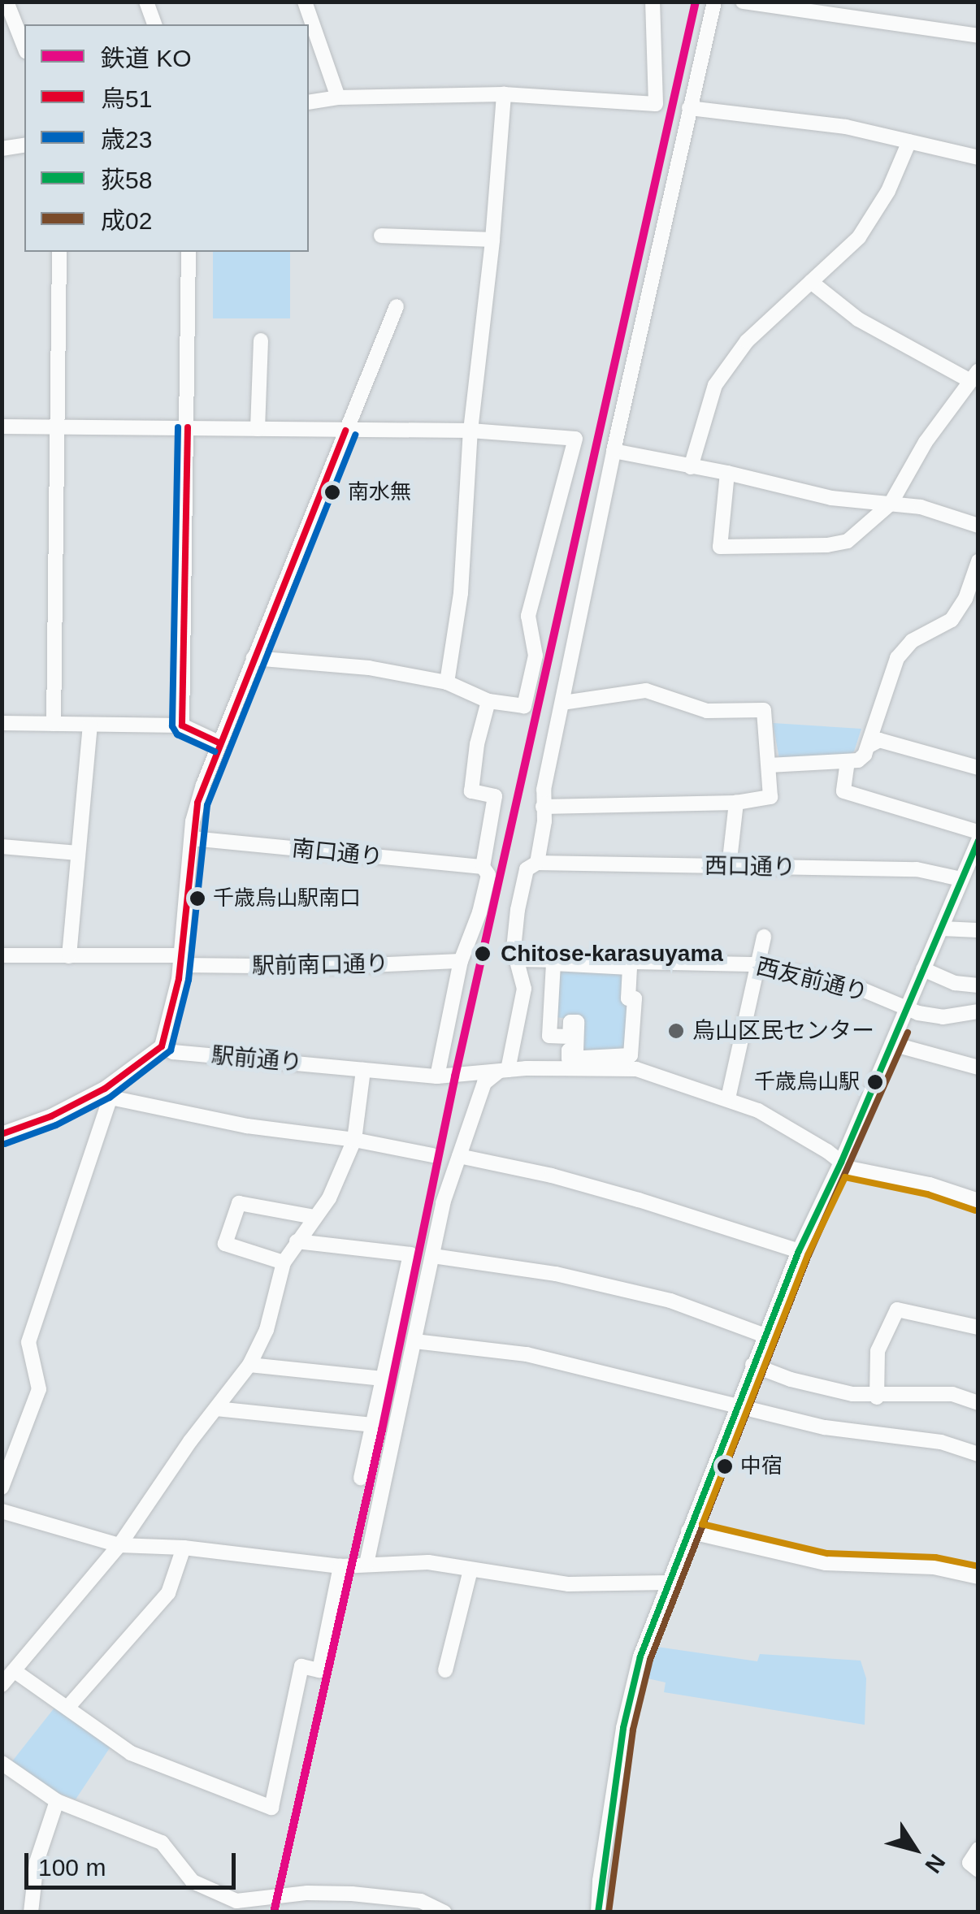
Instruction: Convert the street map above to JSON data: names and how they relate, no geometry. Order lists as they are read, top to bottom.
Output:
{
  "streets": {
    "street": [
      "南口通り",
      "西口通り",
      "駅前南口通り",
      "西友前通り",
      "駅前通り"
    ]
  },
  "places": [
    "南水無",
    "千歳烏山駅南口",
    "Chitose-karasuyama",
    "烏山区民センター",
    "千歳烏山駅",
    "中宿"
  ],
  "lines": [
    "rail line KO",
    "transit line 烏51",
    "transit line 歳23",
    "transit line 荻58",
    "transit line 成02"
  ],
  "legend": [
    "鉄道 KO",
    "烏51",
    "歳23",
    "荻58",
    "成02"
  ],
  "scale_bar": "100 m",
  "north": "bottom right"
}
